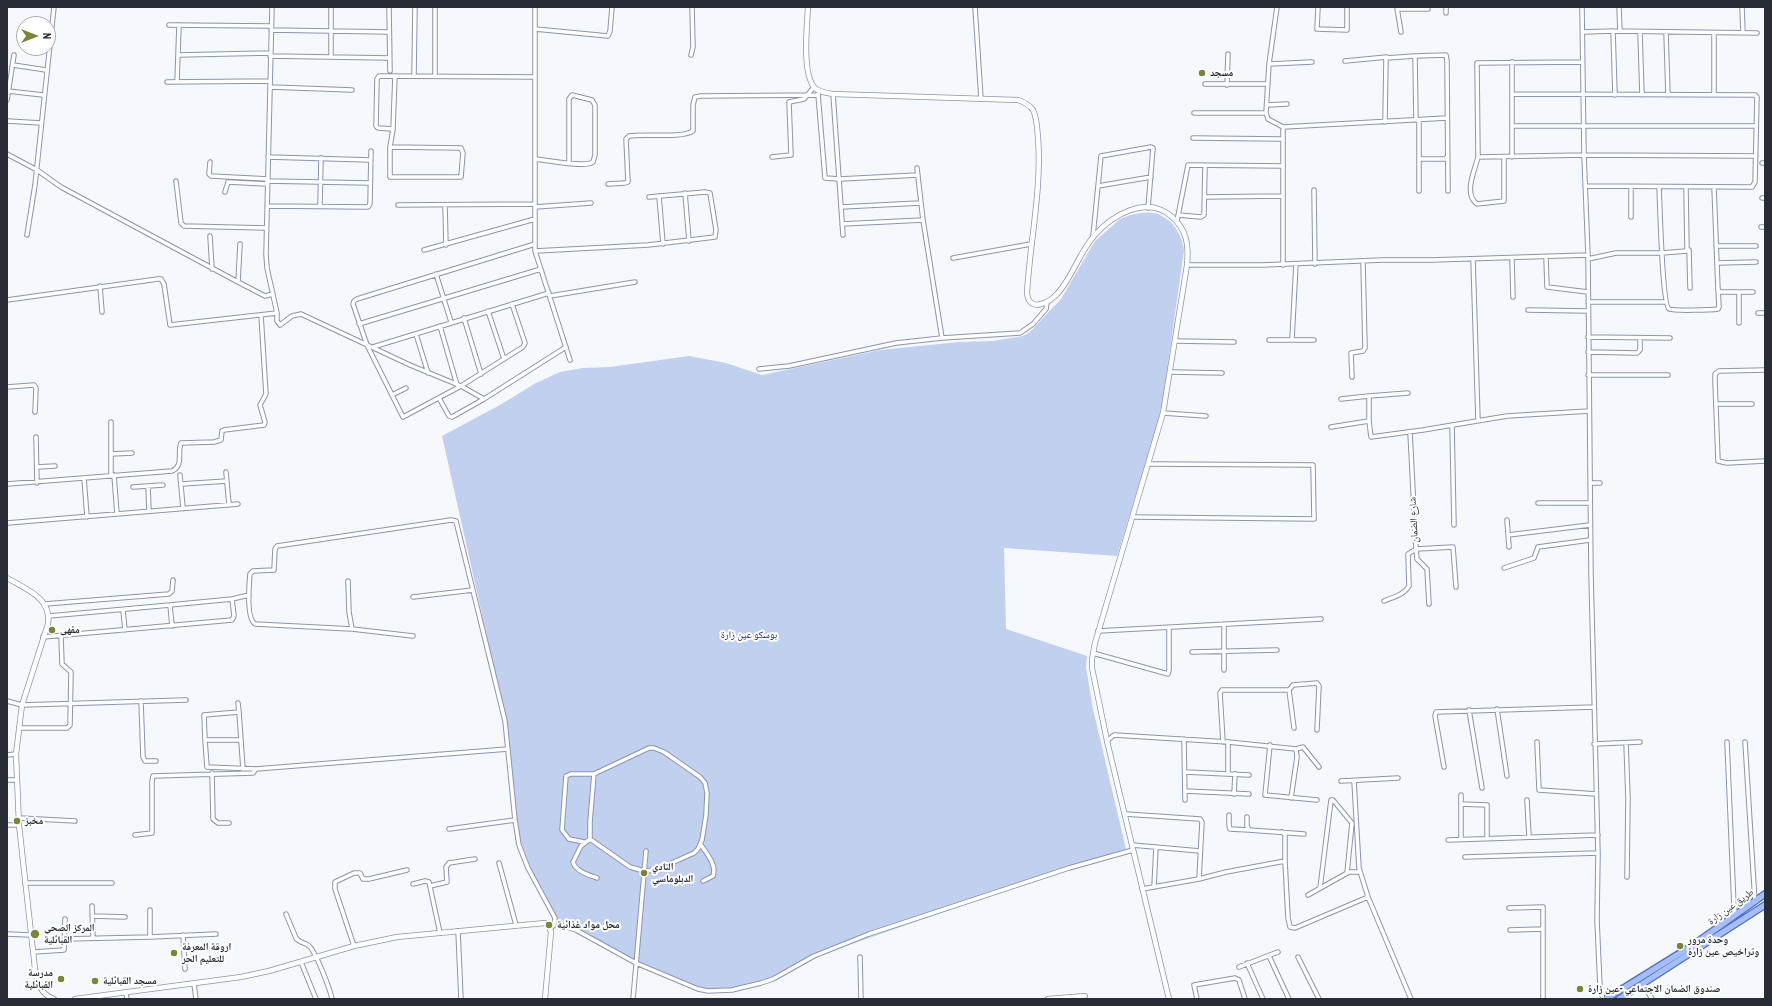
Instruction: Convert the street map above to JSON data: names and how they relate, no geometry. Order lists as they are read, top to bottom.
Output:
{
  "streets": {
    "main road": ["طريق عين زارة"],
    "street": ["شارع الضمان"]
  },
  "parks": ["بوسكو عين زارة"],
  "places": [
    "مسجد",
    "مقهى",
    "مخبز",
    "النادي الدبلوماسي",
    "محل مواد غذائية",
    "المركز الصحي القبائلية",
    "وحدة مرور وتراخيص عين زارة",
    "اروقة المعرفة للتعليم الحر",
    "مدرسة القبائلية",
    "مسجد القبائلية",
    "صندوق الضمان الاجتماعي -عين زارة"
  ],
  "north": "right"
}
